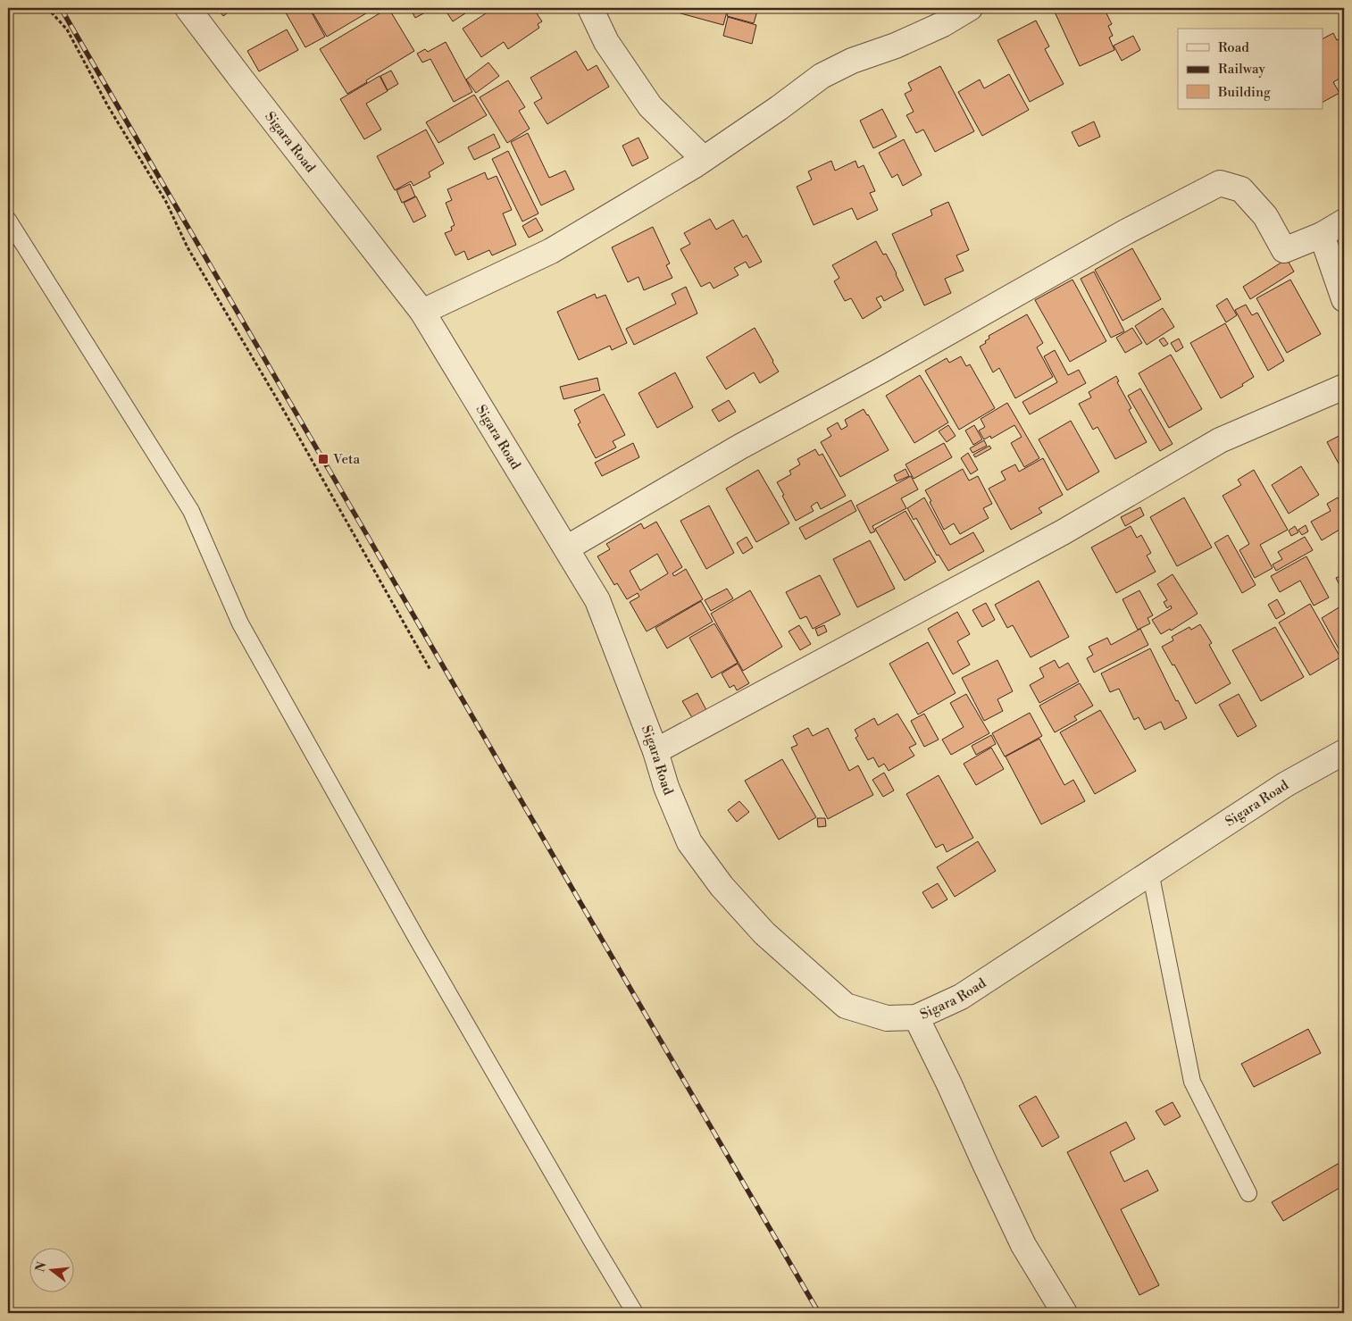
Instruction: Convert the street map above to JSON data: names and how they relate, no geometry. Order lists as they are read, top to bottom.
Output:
{
  "streets": {
    "street": ["Sigara Road"]
  },
  "places": {
    "transit": ["Veta"]
  },
  "legend": ["Road", "Railway", "Building"],
  "north": "left"
}
